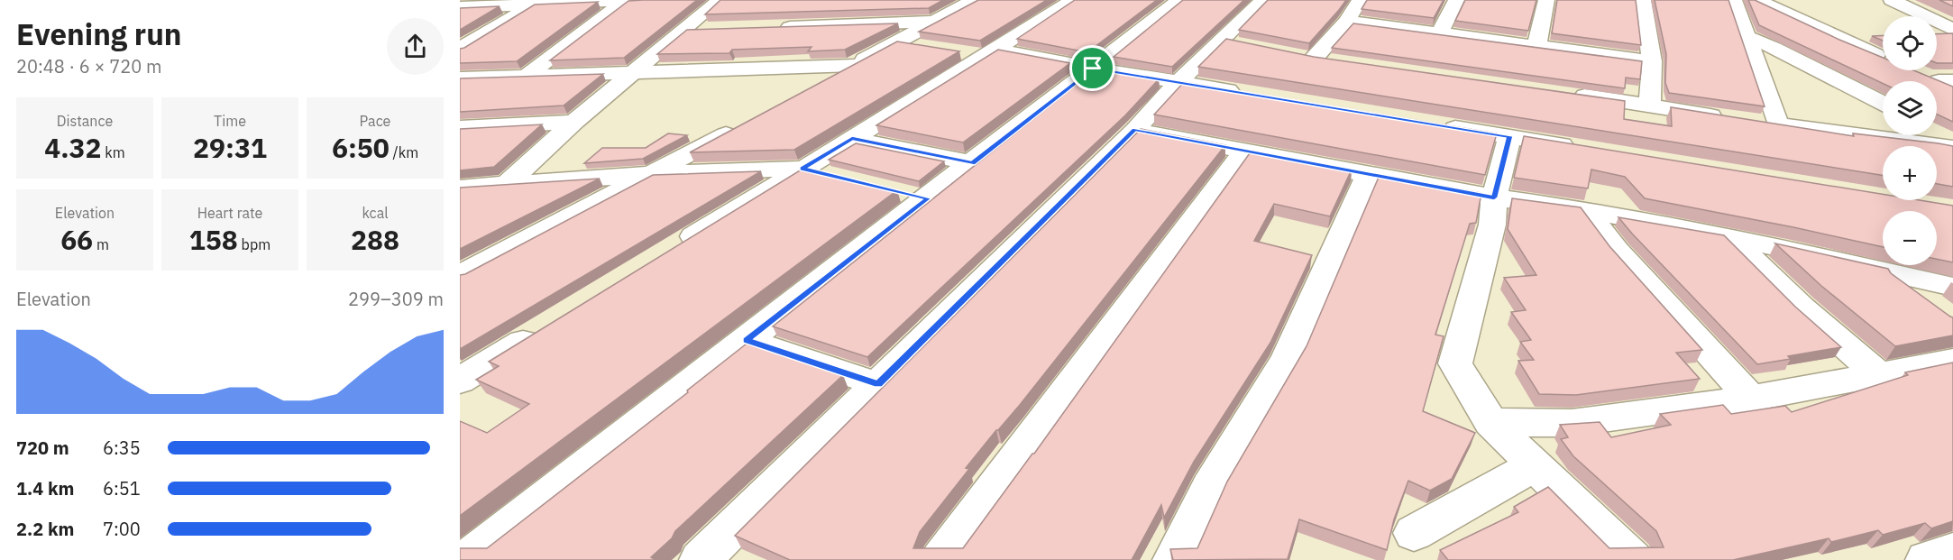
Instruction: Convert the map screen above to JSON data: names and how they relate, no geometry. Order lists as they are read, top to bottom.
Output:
{
  "page": {
    "heading": ["Evening run", "20:48 · 6 × 720 m"],
    "map_buttons": ["+", "−"],
    "stats": [
      ["Distance", "4.32 km"],
      ["Time", "29:31"],
      ["Pace", "6:50 /km"],
      ["Elevation", "66 m"],
      ["Heart rate", "158 bpm"],
      ["kcal", "288"]
    ],
    "chart": ["Elevation", "299–309 m"],
    "list": [
      {
        "name": "720 m",
        "note": "6:35"
      },
      {
        "name": "1.4 km",
        "note": "6:51"
      },
      {
        "name": "2.2 km",
        "note": "7:00"
      }
    ]
  }
}
